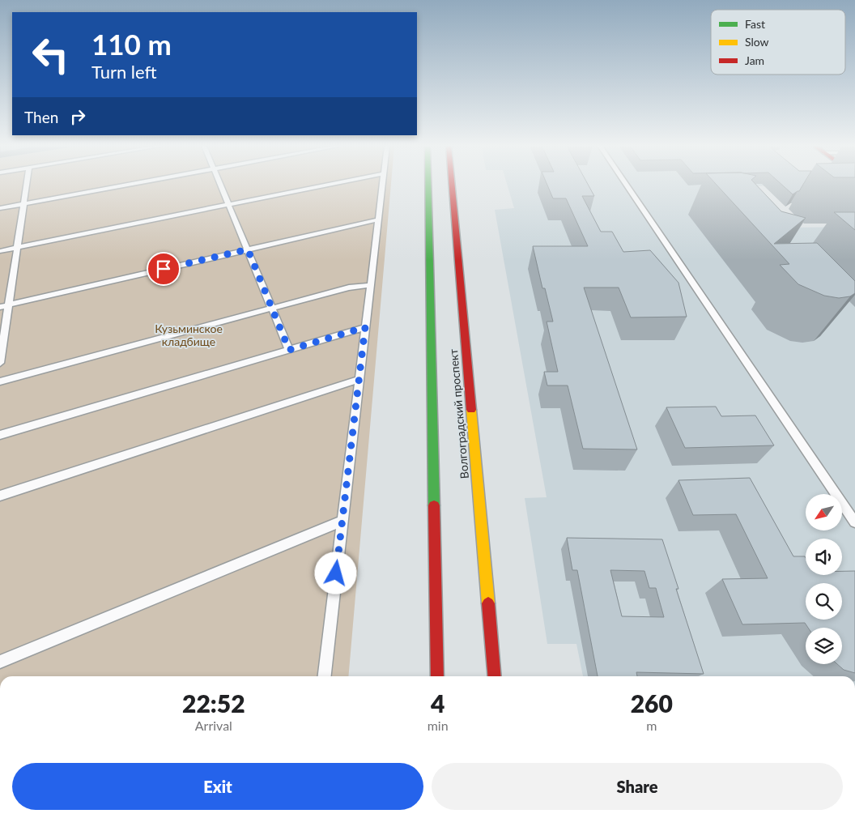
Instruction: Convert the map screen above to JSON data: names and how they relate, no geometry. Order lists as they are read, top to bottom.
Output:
{
  "streets": {
    "main road": ["Волгоградский проспект"]
  },
  "parks": ["Кузьминское кладбище"],
  "legend": ["Fast", "Slow", "Jam"],
  "north": "bottom left",
  "page": {
    "turn": ["110 m", "Turn left"],
    "then": "Then",
    "eta": [
      "22:52",
      "Arrival",
      "4",
      "min",
      "260",
      "m"
    ],
    "buttons": ["Exit", "Share"]
  }
}
